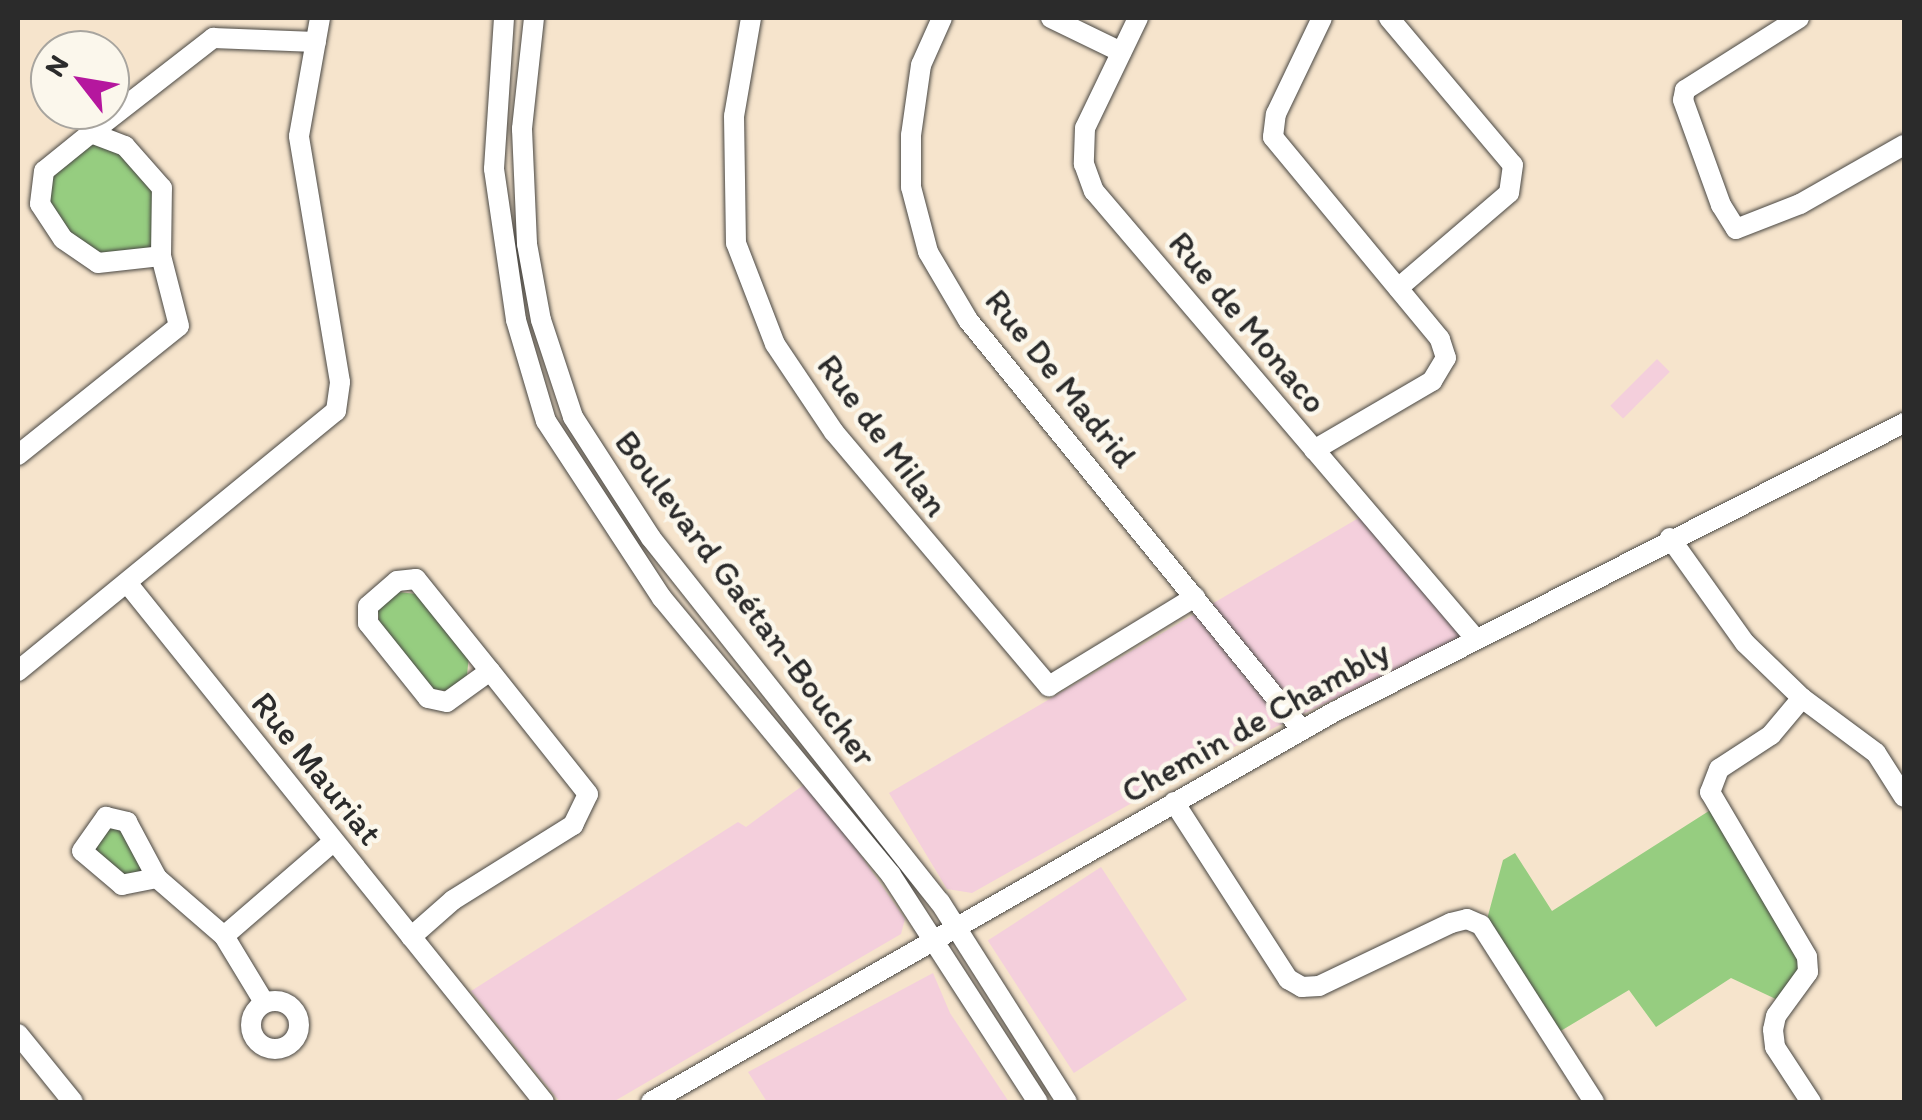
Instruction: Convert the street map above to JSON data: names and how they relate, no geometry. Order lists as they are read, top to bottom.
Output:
{
  "streets": {
    "street": [
      "Rue de Monaco",
      "Rue De Madrid",
      "Rue de Milan",
      "Boulevard Gaétan-Boucher",
      "Chemin de Chambly",
      "Rue Mauriat"
    ]
  },
  "crossings": [
    ["Rue de Monaco", "Chemin de Chambly"],
    ["Rue De Madrid", "Rue de Milan"],
    ["Rue De Madrid", "Chemin de Chambly"],
    ["Boulevard Gaétan-Boucher", "Chemin de Chambly"]
  ],
  "north": "top left"
}
